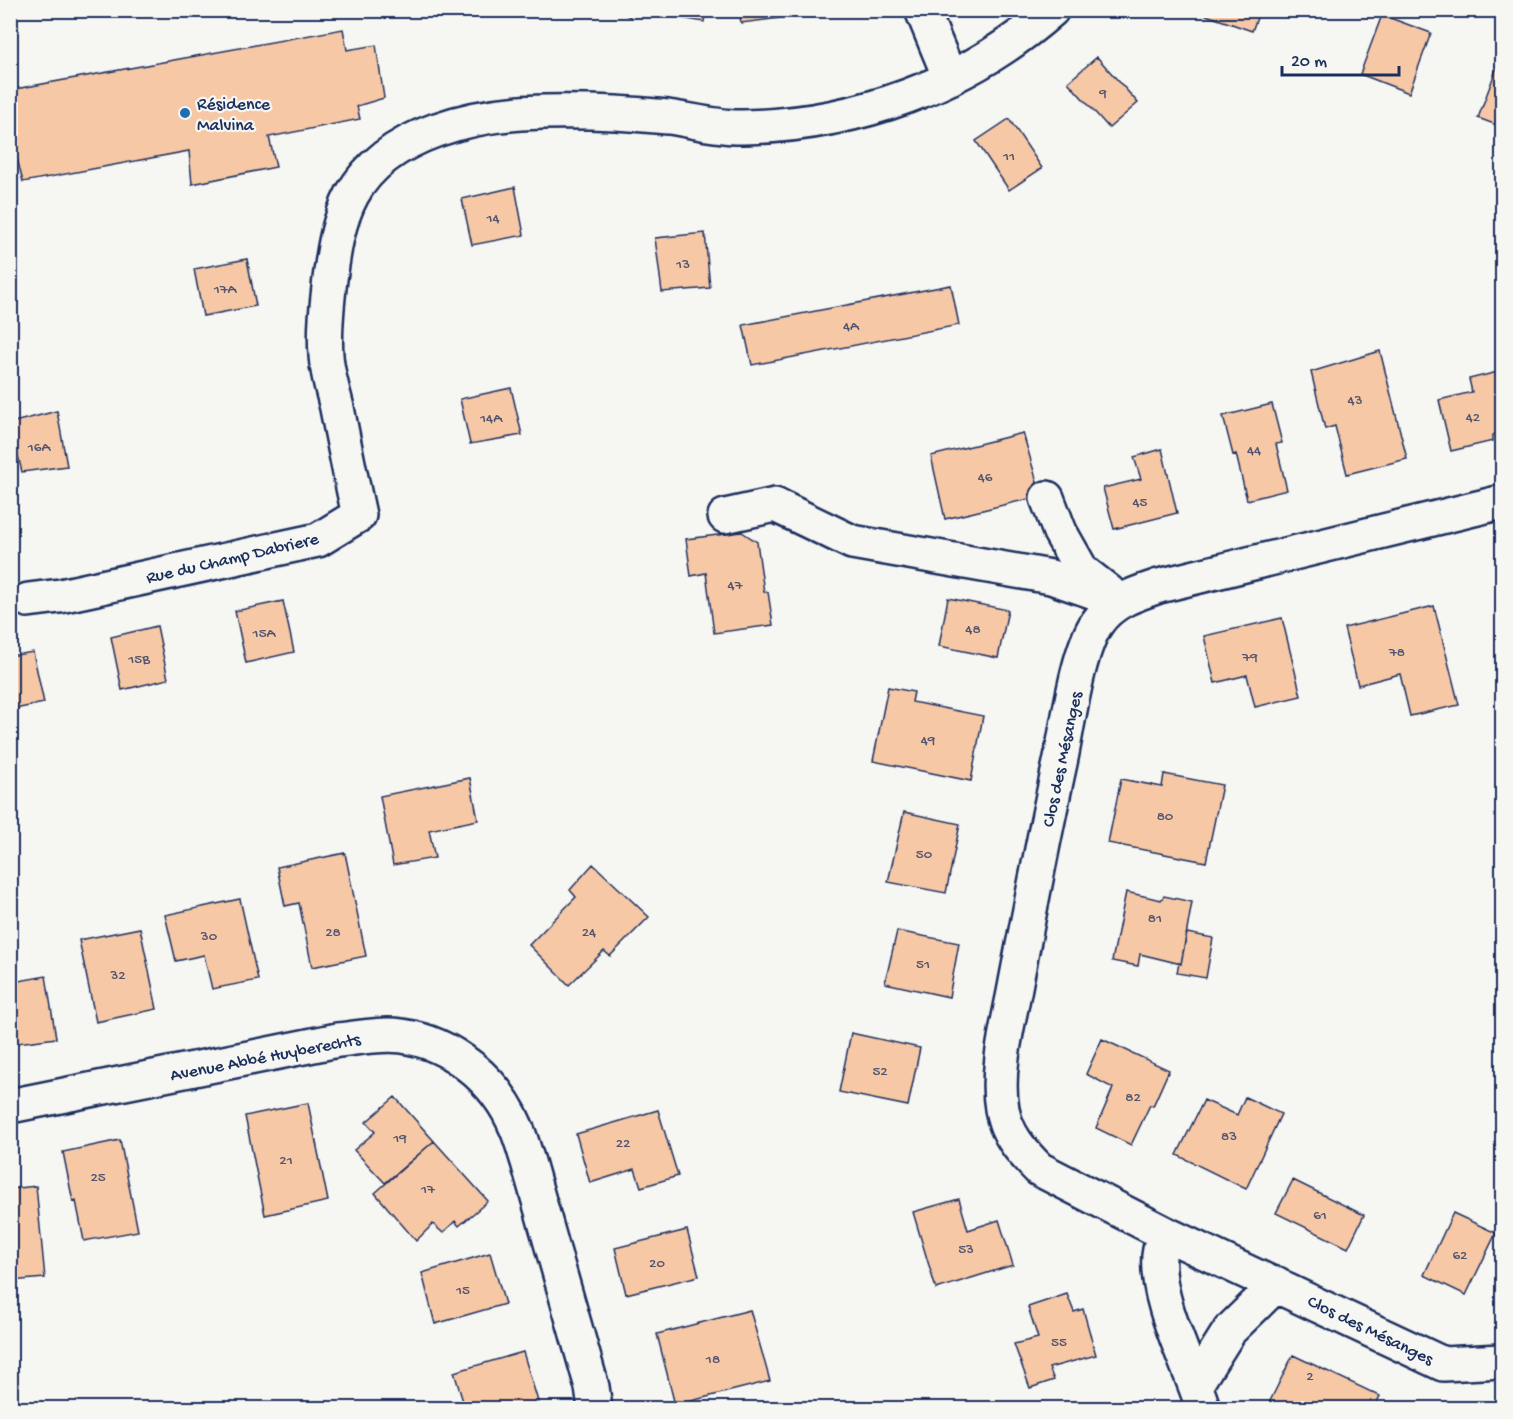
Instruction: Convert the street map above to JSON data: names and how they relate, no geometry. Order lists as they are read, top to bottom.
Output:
{
  "streets": {
    "street": ["Rue du Champ Dabriere", "Clos des Mésanges", "Avenue Abbé Huyberechts"]
  },
  "places": ["Résidence Malvina"],
  "house_numbers": [
    "9",
    "11",
    "14",
    "13",
    "17A",
    "4A",
    "43",
    "42",
    "14A",
    "16A",
    "44",
    "46",
    "45",
    "47",
    "48",
    "15A",
    "78",
    "79",
    "15B",
    "49",
    "80",
    "50",
    "81",
    "28",
    "24",
    "30",
    "51",
    "32",
    "52",
    "82",
    "83",
    "19",
    "22",
    "21",
    "25",
    "17",
    "61",
    "53",
    "62",
    "20",
    "15",
    "55",
    "18",
    "2"
  ],
  "scale_bar": "20 m"
}
